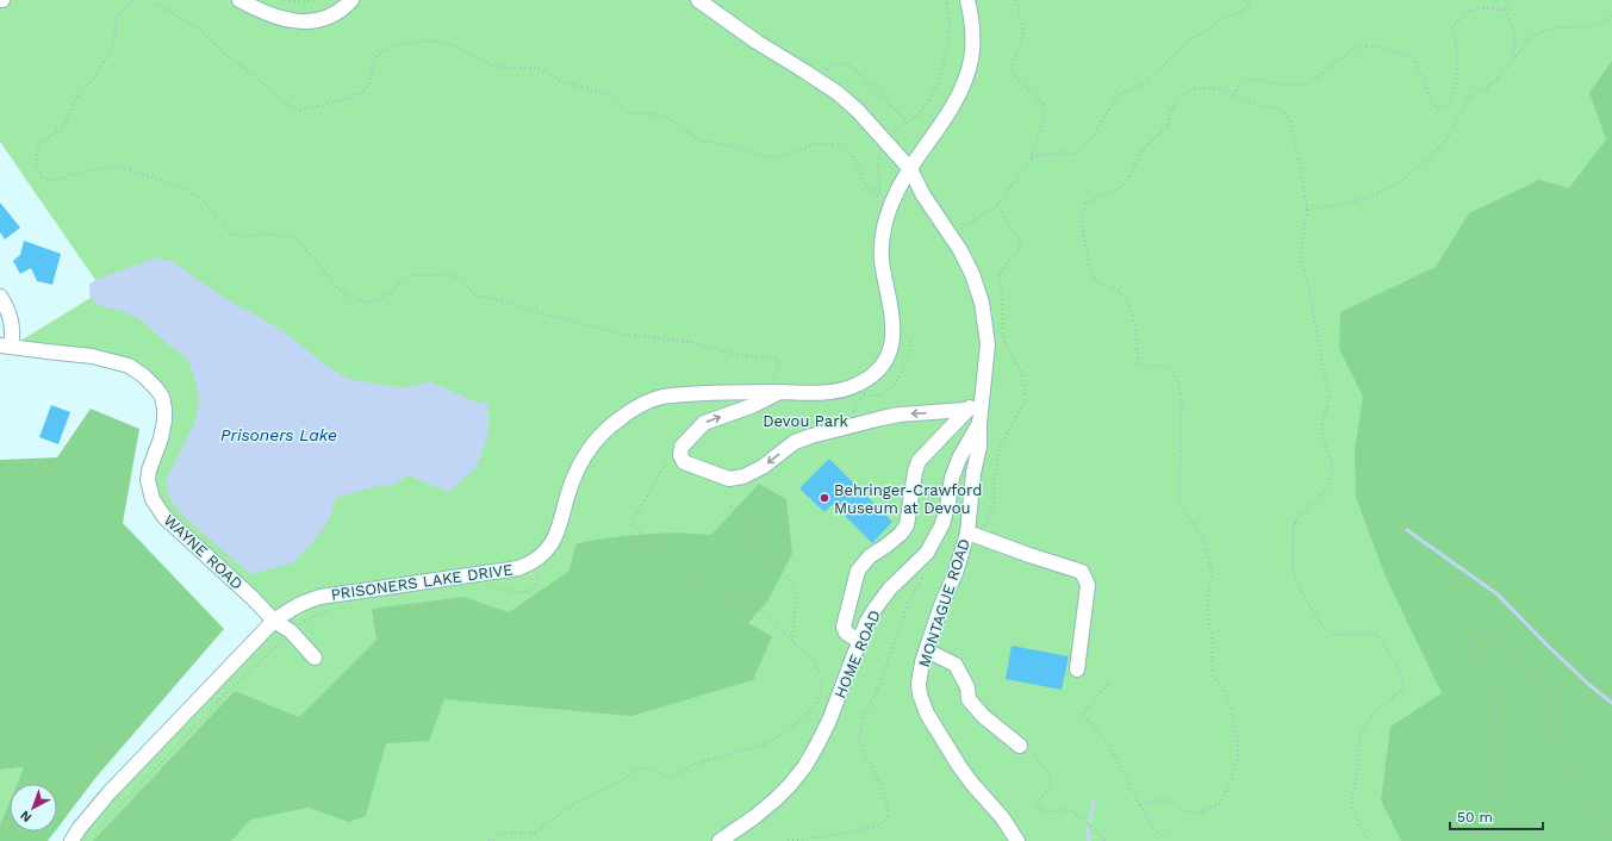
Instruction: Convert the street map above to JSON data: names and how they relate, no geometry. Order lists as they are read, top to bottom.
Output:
{
  "streets": {
    "street": [
      "WAYNE ROAD",
      "PRISONERS LAKE DRIVE",
      "MONTAGUE ROAD",
      "HOME ROAD"
    ]
  },
  "crossings": [
    ["WAYNE ROAD", "PRISONERS LAKE DRIVE"],
    ["PRISONERS LAKE DRIVE", "MONTAGUE ROAD"],
    ["MONTAGUE ROAD", "HOME ROAD"]
  ],
  "water": ["Prisoners Lake"],
  "parks": ["Devou Park"],
  "places": ["Behringer-Crawford Museum at Devou"],
  "scale_bar": "50 m",
  "north": "bottom left"
}
